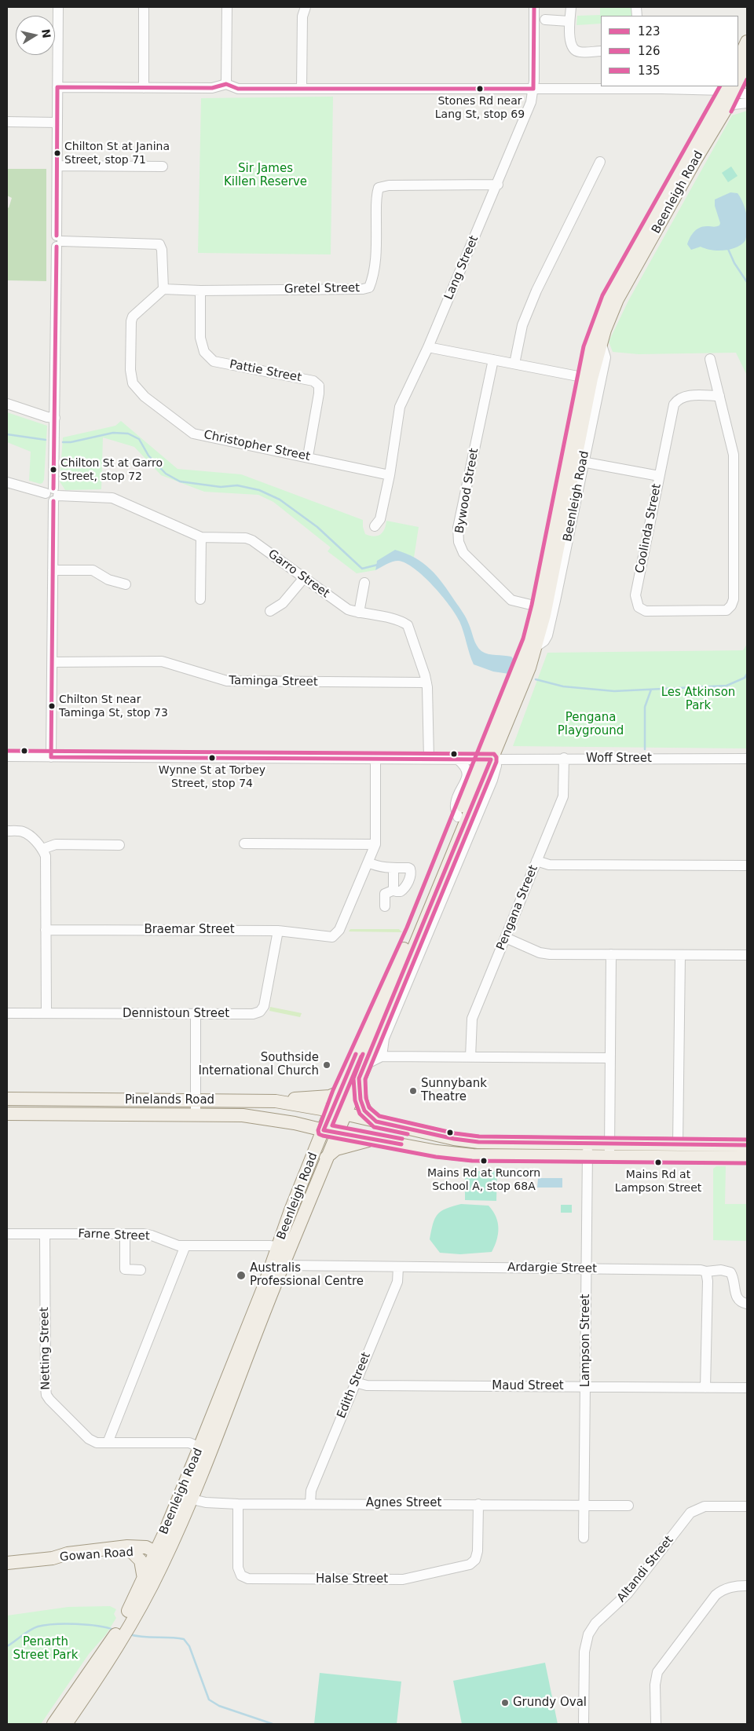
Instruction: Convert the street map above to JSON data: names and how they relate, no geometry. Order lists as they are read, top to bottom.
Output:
{
  "streets": {
    "main road": ["Beenleigh Road", "Pinelands Road", "Gowan Road"],
    "street": [
      "Lang Street",
      "Gretel Street",
      "Pattie Street",
      "Christopher Street",
      "Bywood Street",
      "Coolinda Street",
      "Garro Street",
      "Taminga Street",
      "Woff Street",
      "Pengana Street",
      "Braemar Street",
      "Dennistoun Street",
      "Farne Street",
      "Ardargie Street",
      "Lampson Street",
      "Netting Street",
      "Edith Street",
      "Maud Street",
      "Agnes Street",
      "Altandi Street",
      "Halse Street"
    ]
  },
  "crossings": [
    ["Beenleigh Road", "Bywood Street"],
    ["Beenleigh Road", "Woff Street"],
    ["Beenleigh Road", "Pinelands Road"],
    ["Beenleigh Road", "Farne Street"],
    ["Beenleigh Road", "Ardargie Street"],
    ["Beenleigh Road", "Netting Street"],
    ["Beenleigh Road", "Agnes Street"],
    ["Beenleigh Road", "Gowan Road"],
    ["Lang Street", "Gretel Street"],
    ["Lang Street", "Christopher Street"],
    ["Gretel Street", "Pattie Street"],
    ["Gretel Street", "Christopher Street"],
    ["Pattie Street", "Christopher Street"],
    ["Garro Street", "Taminga Street"],
    ["Garro Street", "Woff Street"],
    ["Woff Street", "Pengana Street"],
    ["Braemar Street", "Dennistoun Street"],
    ["Pinelands Road", "Lampson Street"],
    ["Farne Street", "Netting Street"],
    ["Ardargie Street", "Lampson Street"],
    ["Ardargie Street", "Edith Street"],
    ["Lampson Street", "Maud Street"],
    ["Lampson Street", "Agnes Street"],
    ["Edith Street", "Maud Street"],
    ["Edith Street", "Agnes Street"],
    ["Agnes Street", "Halse Street"]
  ],
  "parks": [
    "Sir James Killen Reserve",
    "Les Atkinson Park",
    "Pengana Playground",
    "Penarth Street Park"
  ],
  "places": [
    "Stones Rd near Lang St, stop 69",
    "Chilton St at Janina Street, stop 71",
    "Chilton St at Garro Street, stop 72",
    "Chilton St near Taminga St, stop 73",
    "Wynne St at Torbey Street, stop 74",
    "Southside International Church",
    "Sunnybank Theatre",
    "Mains Rd at Runcorn School A, stop 68A",
    "Mains Rd at Lampson Street",
    "Australis Professional Centre",
    "Grundy Oval"
  ],
  "lines": ["transit line 123", "transit line 126", "transit line 135"],
  "legend": ["123", "126", "135"],
  "north": "right"
}
